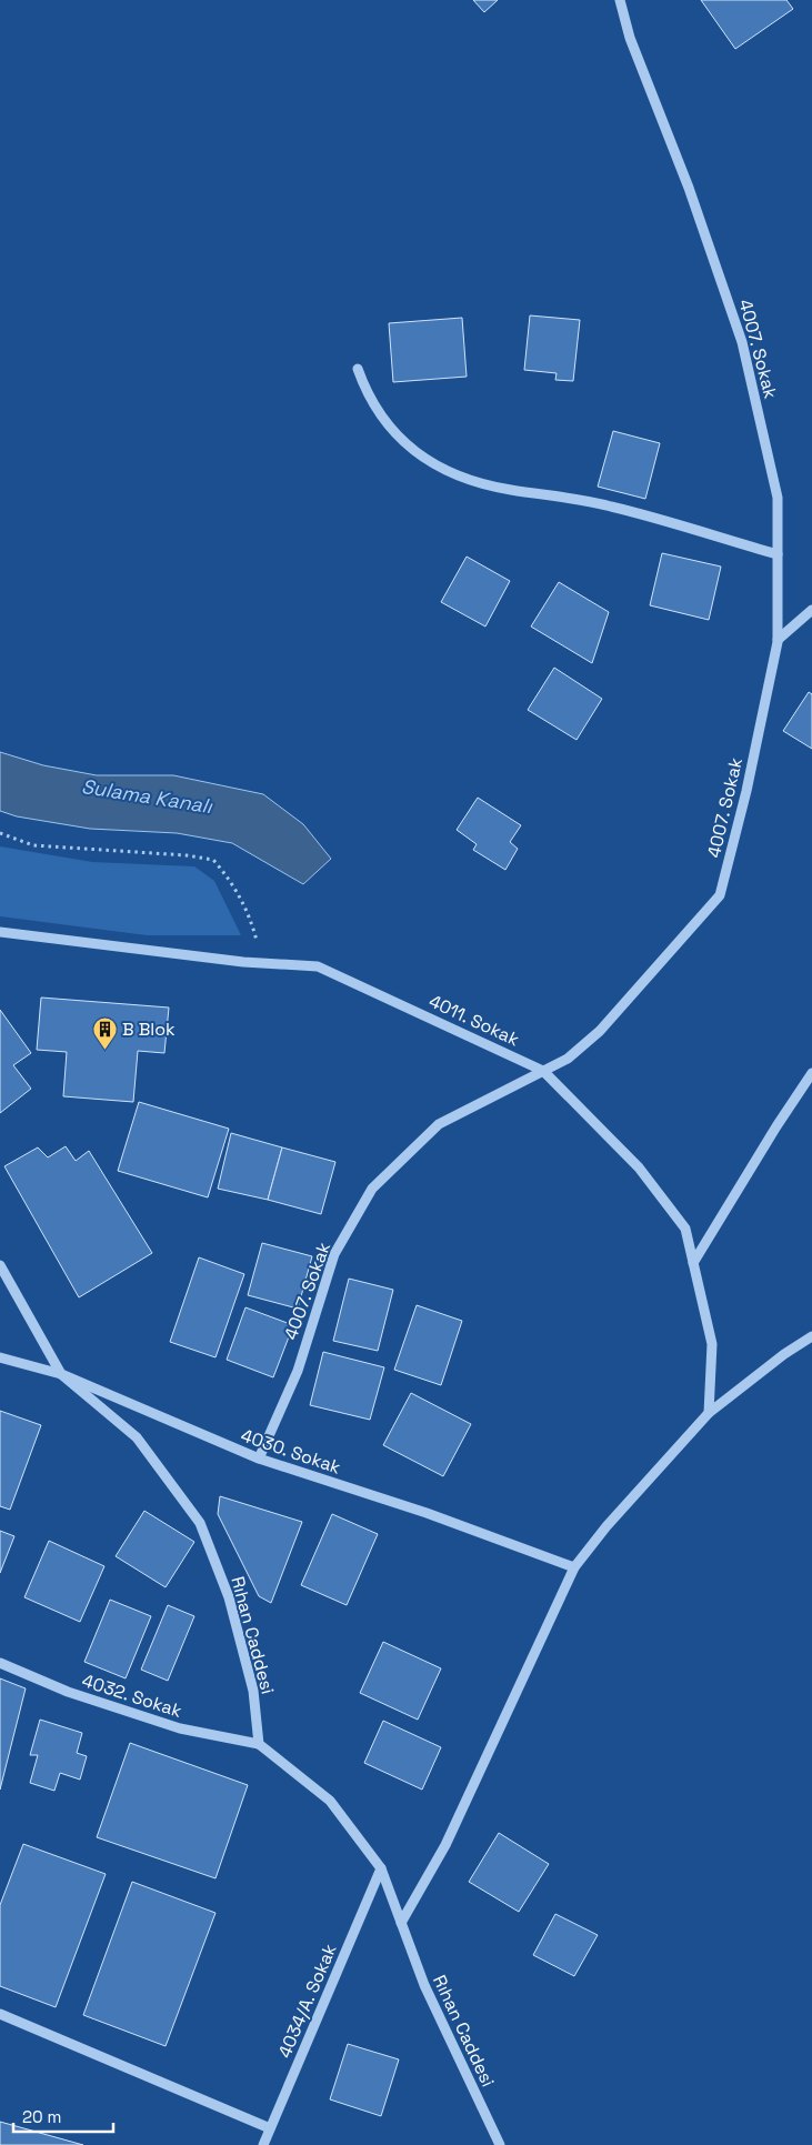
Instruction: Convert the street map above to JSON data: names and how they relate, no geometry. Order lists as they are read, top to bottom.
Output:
{
  "streets": {
    "street": [
      "4007. Sokak",
      "4011. Sokak",
      "4030. Sokak",
      "Rıhan Caddesi",
      "4032. Sokak",
      "4034/A. Sokak"
    ]
  },
  "crossings": [
    ["4007. Sokak", "4011. Sokak"],
    ["4007. Sokak", "4030. Sokak"],
    ["4030. Sokak", "Rıhan Caddesi"],
    ["Rıhan Caddesi", "4032. Sokak"],
    ["Rıhan Caddesi", "4034/A. Sokak"]
  ],
  "water": ["Sulama Kanalı"],
  "places": {
    "building": ["B Blok"]
  },
  "scale_bar": "20 m"
}
